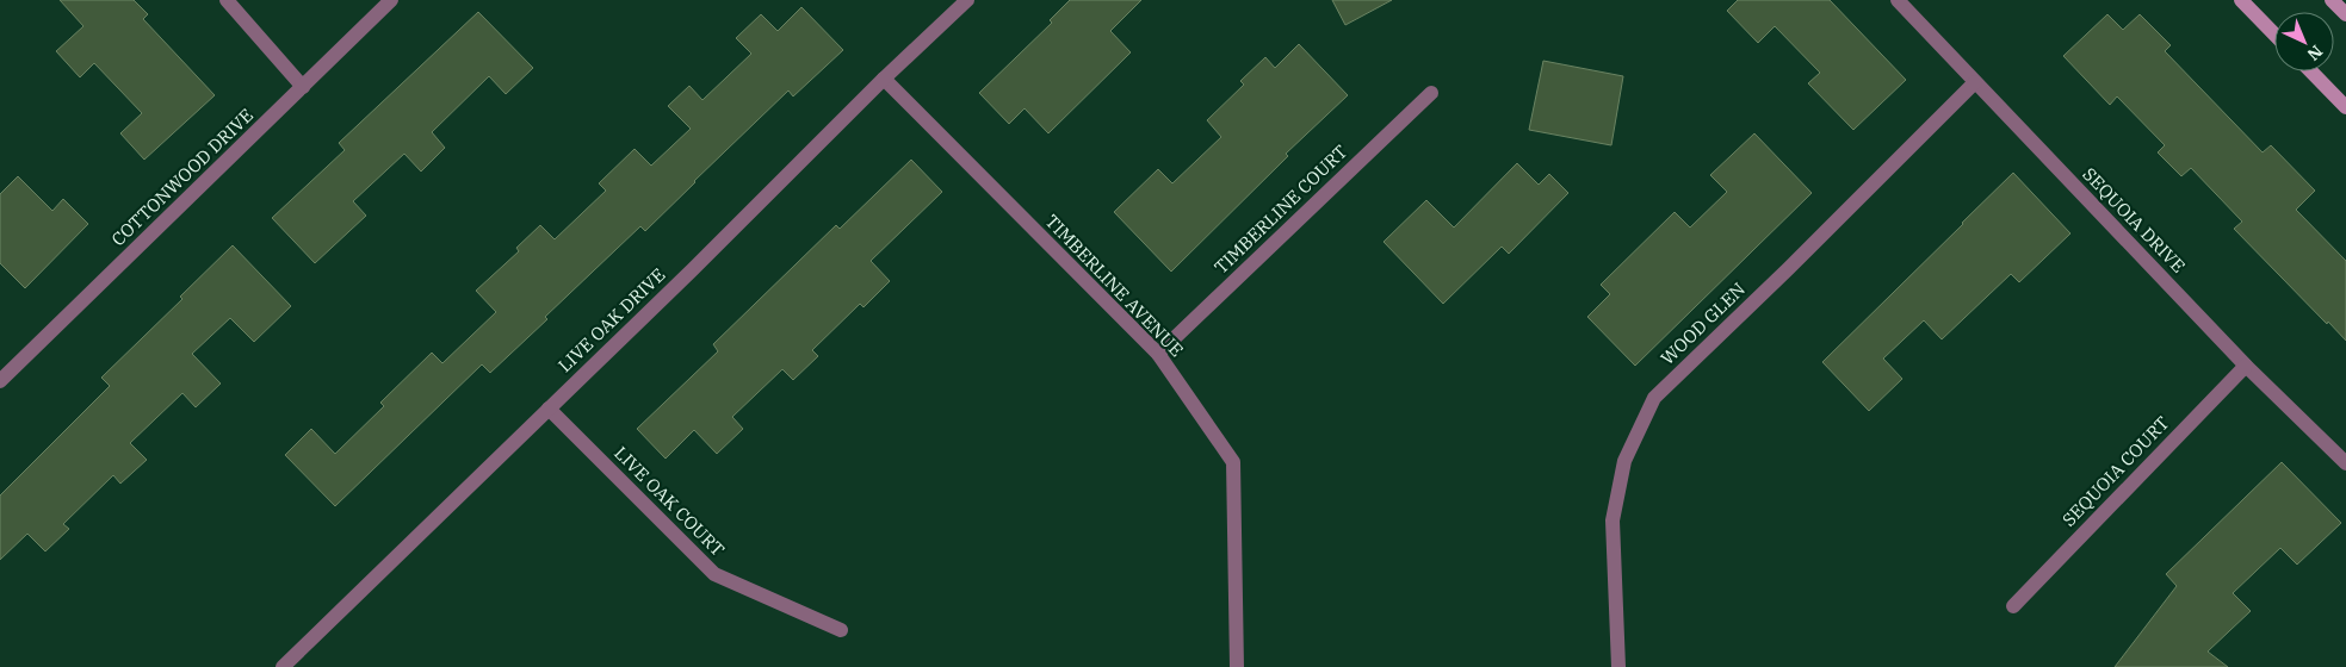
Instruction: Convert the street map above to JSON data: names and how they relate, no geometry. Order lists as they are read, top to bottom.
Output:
{
  "streets": {
    "street": [
      "COTTONWOOD DRIVE",
      "TIMBERLINE COURT",
      "SEQUOIA DRIVE",
      "TIMBERLINE AVENUE",
      "LIVE OAK DRIVE",
      "WOOD GLEN",
      "SEQUOIA COURT",
      "LIVE OAK COURT"
    ]
  },
  "crossings": [
    ["TIMBERLINE COURT", "TIMBERLINE AVENUE"],
    ["SEQUOIA DRIVE", "WOOD GLEN"],
    ["SEQUOIA DRIVE", "SEQUOIA COURT"],
    ["TIMBERLINE AVENUE", "LIVE OAK DRIVE"],
    ["LIVE OAK DRIVE", "LIVE OAK COURT"]
  ],
  "north": "bottom right"
}
